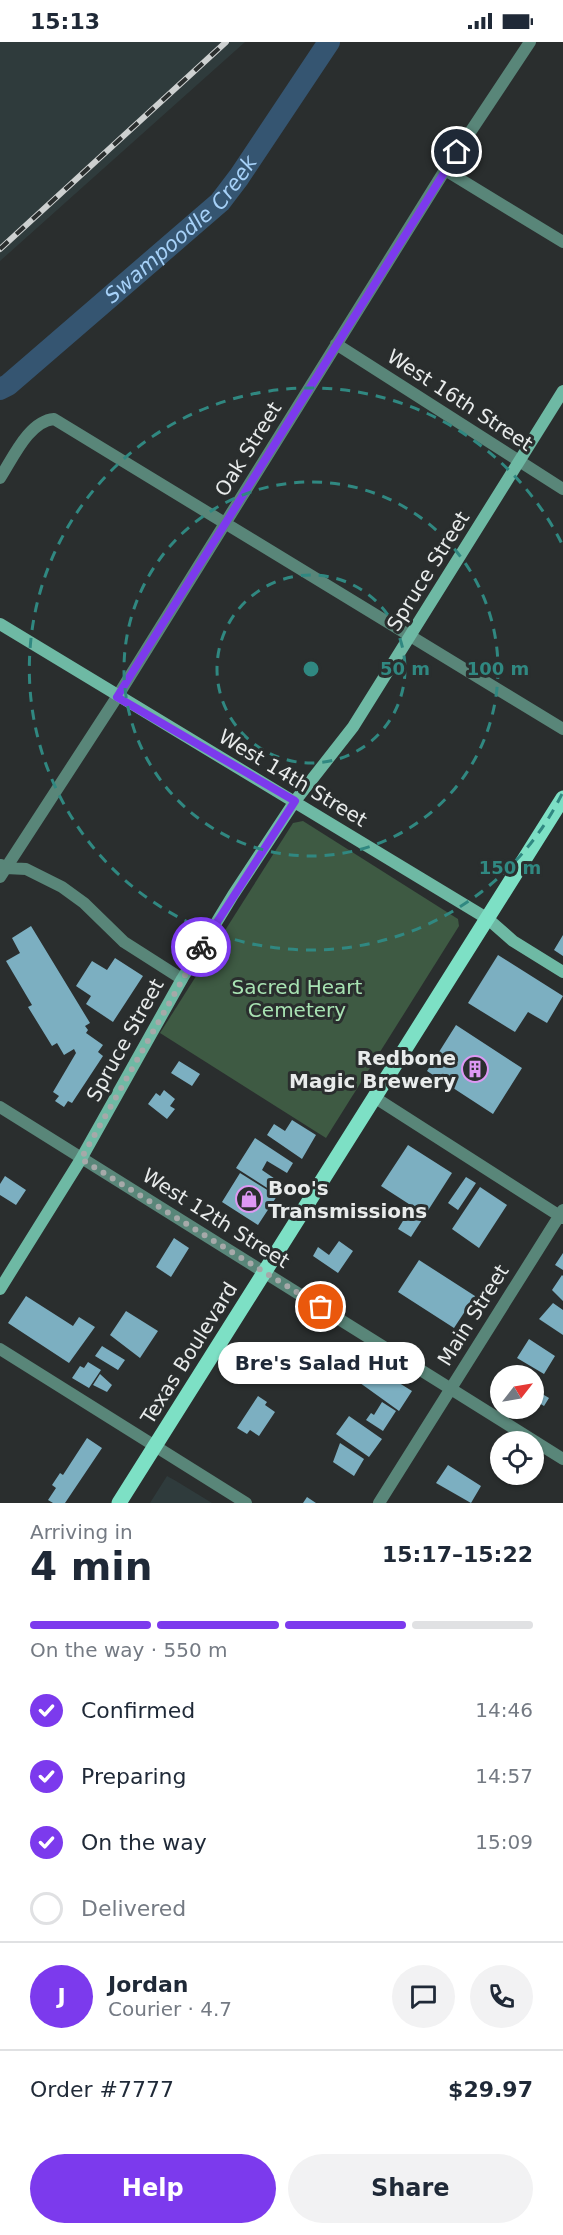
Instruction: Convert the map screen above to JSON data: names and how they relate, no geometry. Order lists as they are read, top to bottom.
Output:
{
  "streets": {
    "main road": ["Texas Boulevard"],
    "street": [
      "West 16th Street",
      "Oak Street",
      "Spruce Street",
      "West 14th Street",
      "West 12th Street",
      "Main Street"
    ]
  },
  "crossings": [
    ["West 16th Street", "Oak Street"],
    ["West 16th Street", "Spruce Street"],
    ["Oak Street", "West 14th Street"],
    ["Spruce Street", "West 14th Street"],
    ["Spruce Street", "West 12th Street"],
    ["West 14th Street", "Texas Boulevard"],
    ["West 12th Street", "Main Street"],
    ["West 12th Street", "Texas Boulevard"]
  ],
  "water": ["Swampoodle Creek"],
  "parks": ["Sacred Heart Cemetery"],
  "places": {
    "building": ["Redbone Magic Brewery"],
    "shop": ["Boo's Transmissions"],
    "other": ["Bre's Salad Hut"]
  },
  "north": "top right",
  "page": {
    "status": "15:13",
    "bubble": "Bre's Salad Hut",
    "heading": ["4 min", "Arriving in", "15:17–15:22"],
    "panel": [
      "Jordan",
      "Courier · 4.7",
      "Order #7777",
      "$29.97"
    ],
    "bar": "On the way · 550 m",
    "list": [
      ["Confirmed", "14:46"],
      ["Preparing", "14:57"],
      ["On the way", "15:09"],
      "Delivered"
    ],
    "round": "J",
    "buttons": ["Help", "Share"]
  },
  "rings": ["50 m", "100 m", "150 m"]
}
